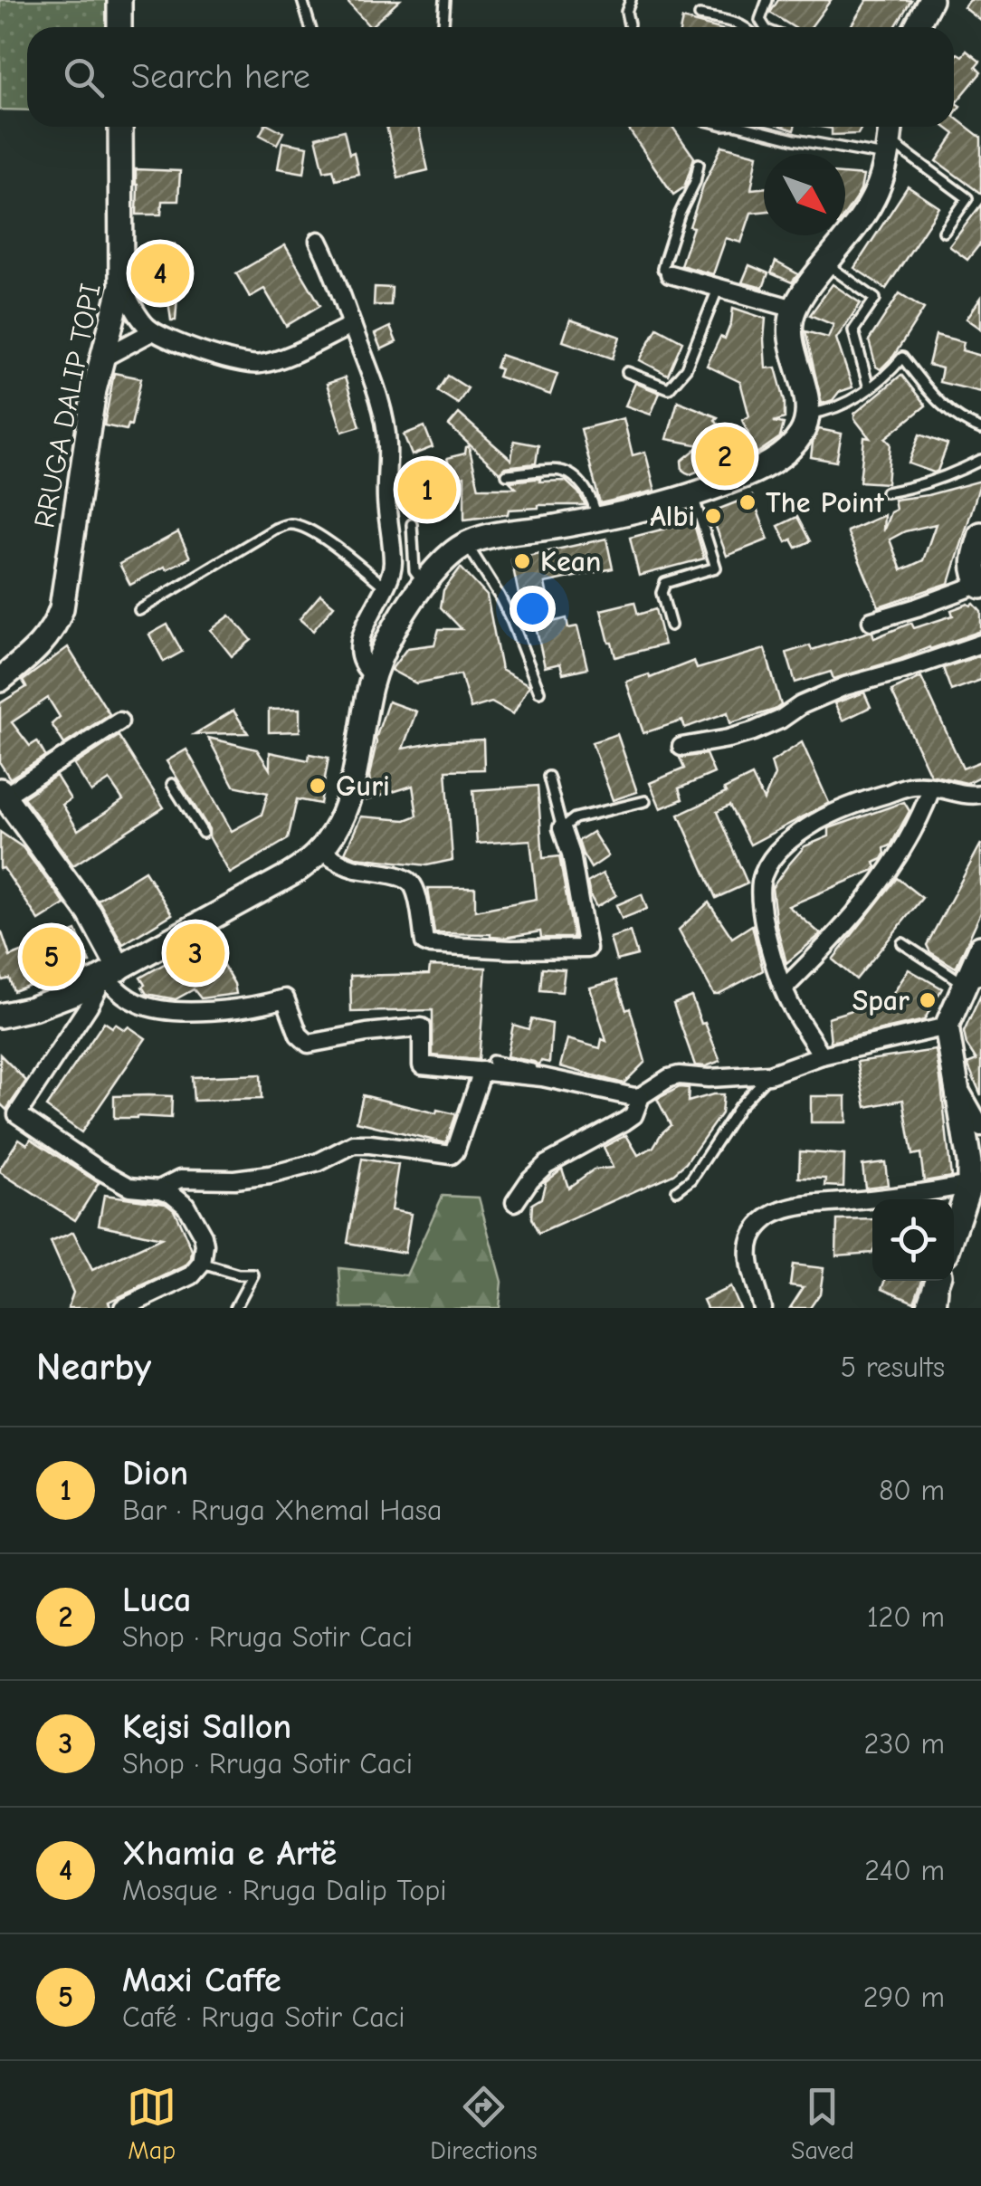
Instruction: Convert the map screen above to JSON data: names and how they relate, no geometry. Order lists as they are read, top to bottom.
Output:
{
  "streets": {
    "main road": ["RRUGA DALIP TOPI"]
  },
  "places": [
    "The Point",
    "Albi",
    "Kean",
    "Guri",
    "Spar"
  ],
  "north": "bottom right",
  "page": {
    "search": "Search here",
    "pins": [
      "4",
      "2",
      "1",
      "3",
      "5"
    ],
    "heading": ["Nearby", "5 results"],
    "list": [
      {
        "mark": "1",
        "name": "Dion",
        "note": "Bar · Rruga Xhemal Hasa",
        "value": "80 m"
      },
      {
        "mark": "2",
        "name": "Luca",
        "note": "Shop · Rruga Sotir Caci",
        "value": "120 m"
      },
      {
        "mark": "3",
        "name": "Kejsi Sallon",
        "note": "Shop · Rruga Sotir Caci",
        "value": "230 m"
      },
      {
        "mark": "4",
        "name": "Xhamia e Artë",
        "note": "Mosque · Rruga Dalip Topi",
        "value": "240 m"
      },
      {
        "mark": "5",
        "name": "Maxi Caffe",
        "note": "Café · Rruga Sotir Caci",
        "value": "290 m"
      }
    ],
    "nav": ["Map", "Directions", "Saved"]
  }
}
